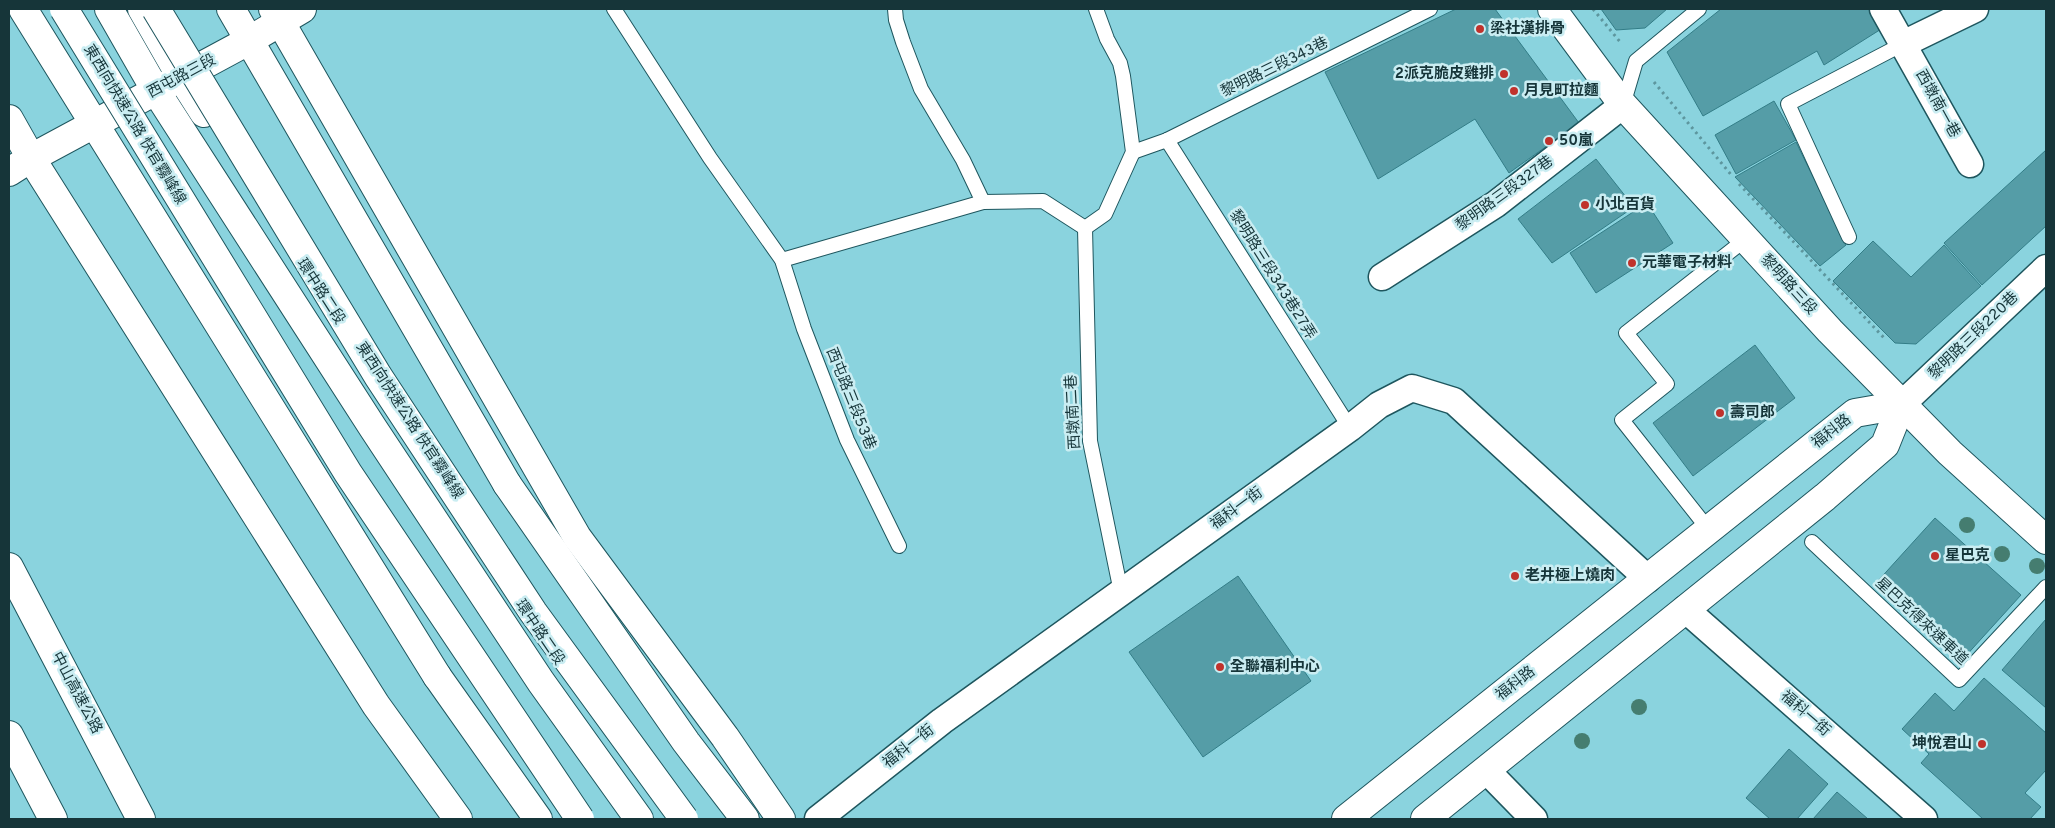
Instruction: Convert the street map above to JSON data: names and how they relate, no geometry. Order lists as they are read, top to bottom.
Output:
{
  "streets": {
    "main road": [
      "西屯路三段",
      "東西向快速公路 快官霧峰線",
      "黎明路三段",
      "環中路二段",
      "福科路",
      "中山高速公路"
    ],
    "street": [
      "西墩南一巷",
      "黎明路三段327巷",
      "黎明路三段220巷",
      "福科一街"
    ],
    "lane": [
      "黎明路三段343巷",
      "黎明路三段343巷27弄",
      "西屯路三段53巷",
      "西墩南二巷",
      "星巴克得來速車道"
    ]
  },
  "crossings": [
    ["黎明路三段343巷", "黎明路三段343巷27弄"],
    ["西屯路三段", "環中路二段"],
    ["黎明路三段327巷", "黎明路三段"],
    ["黎明路三段343巷27弄", "福科一街"],
    ["黎明路三段", "黎明路三段220巷"],
    ["黎明路三段", "福科路"],
    ["黎明路三段220巷", "福科路"],
    ["西墩南二巷", "福科一街"],
    ["福科路", "福科一街"]
  ],
  "places": [
    "梁社漢排骨",
    "2派克脆皮雞排",
    "月見町拉麵",
    "50嵐",
    "小北百貨",
    "元華電子材料",
    "壽司郎",
    "星巴克",
    "老井極上燒肉",
    "全聯福利中心",
    "坤悅君山"
  ]
}
